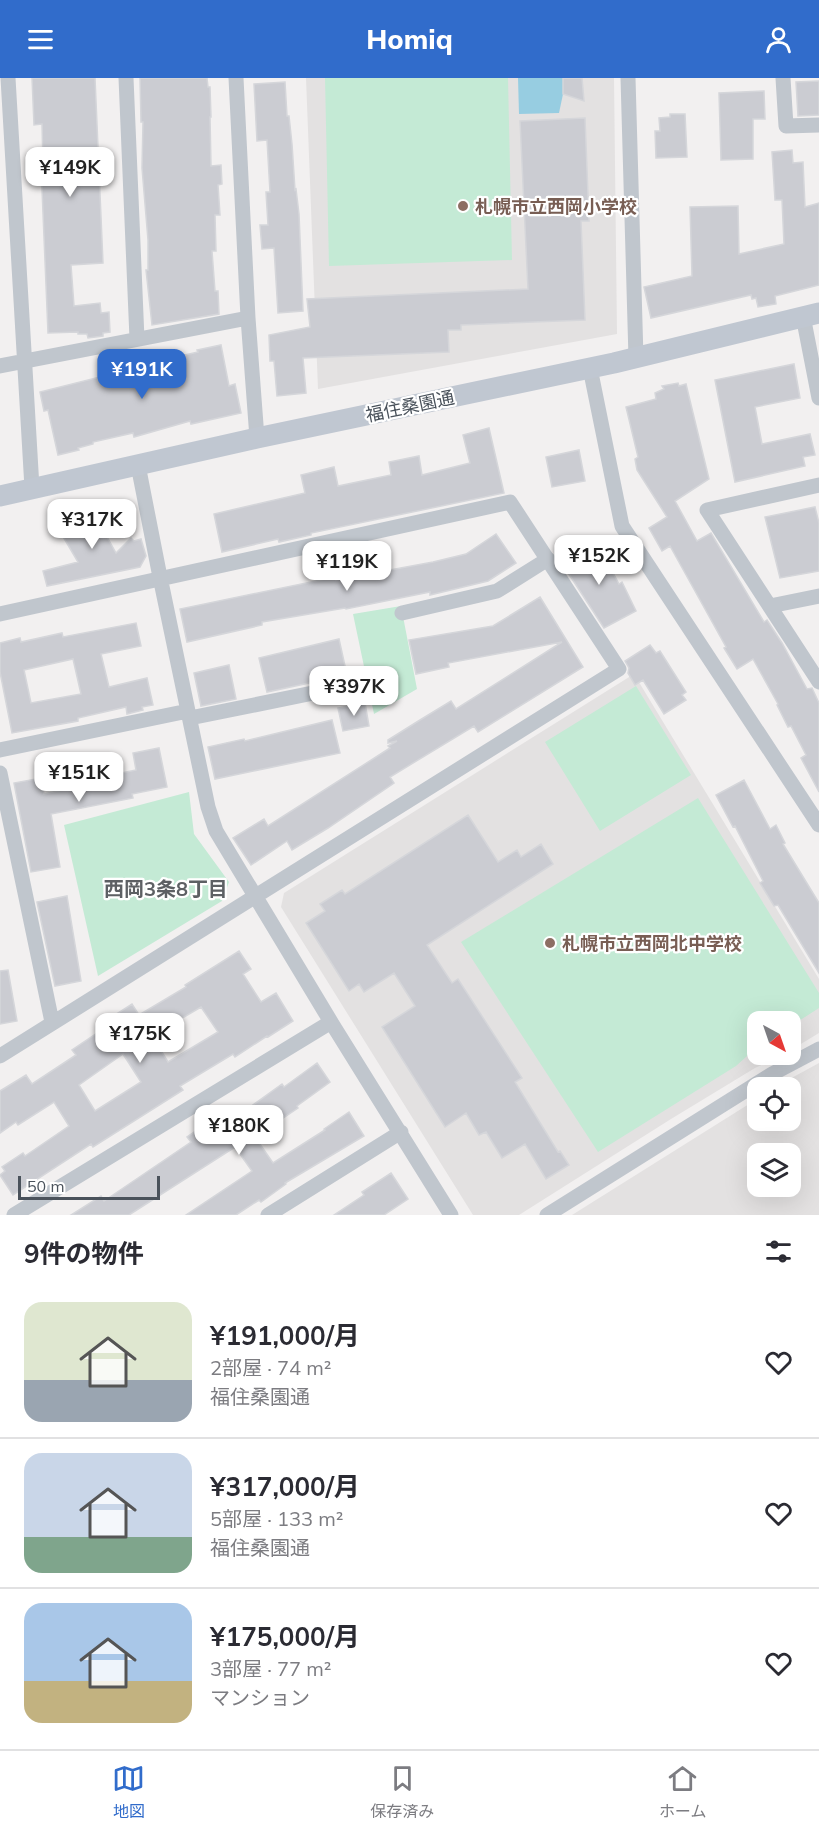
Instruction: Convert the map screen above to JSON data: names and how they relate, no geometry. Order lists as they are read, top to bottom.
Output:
{
  "streets": {
    "street": ["福住桑園通"]
  },
  "districts": ["西岡3条8丁目"],
  "places": ["札幌市立西岡小学校", "札幌市立西岡北中学校"],
  "scale_bar": "50 m",
  "north": "bottom right",
  "page": {
    "header": "Homiq",
    "price": [
      "¥149K",
      "¥191K",
      "¥317K",
      "¥152K",
      "¥119K",
      "¥397K",
      "¥151K",
      "¥175K",
      "¥180K"
    ],
    "scale": "50 m",
    "heading": "9件の物件",
    "list": [
      {
        "name": "¥191,000/月",
        "note": "2部屋 · 74 m² · 福住桑園通"
      },
      {
        "name": "¥317,000/月",
        "note": "5部屋 · 133 m² · 福住桑園通"
      },
      {
        "name": "¥175,000/月",
        "note": "3部屋 · 77 m² · マンション"
      }
    ],
    "tabs": ["地図", "保存済み", "ホーム"]
  }
}
